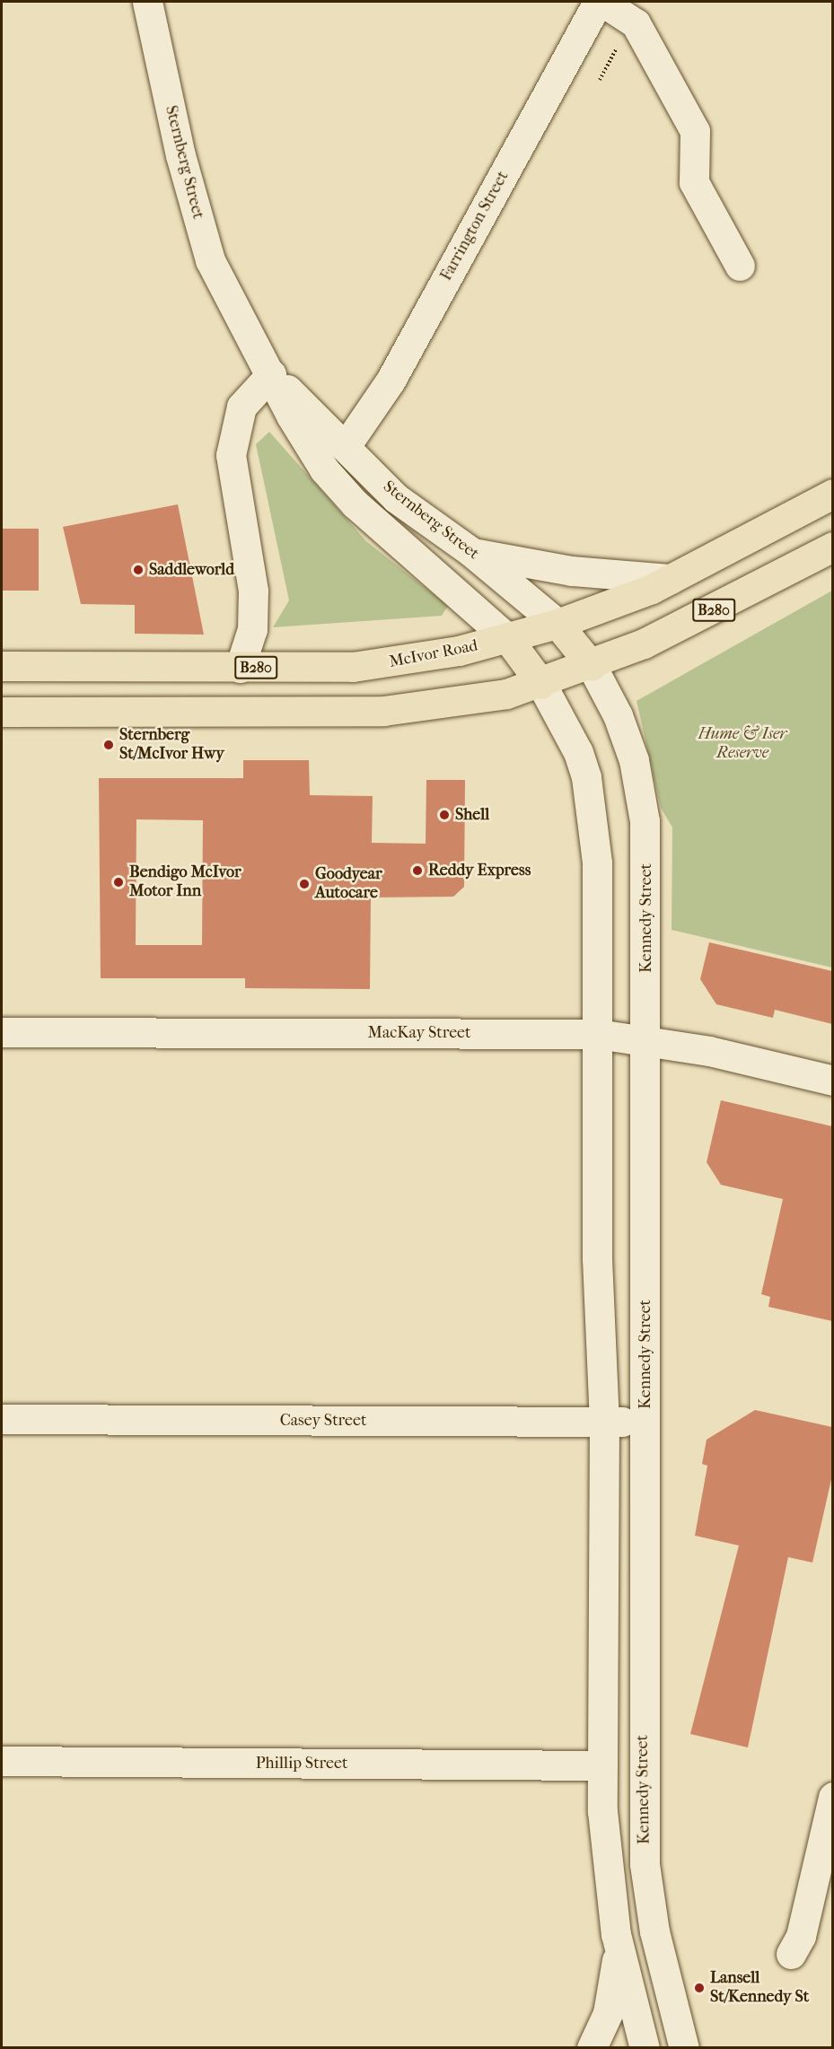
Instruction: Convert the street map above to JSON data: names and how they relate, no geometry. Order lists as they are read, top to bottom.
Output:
{
  "streets": {
    "main road": ["Sternberg Street", "B280", "McIvor Road"],
    "street": [
      "Farrington Street",
      "Kennedy Street",
      "MacKay Street",
      "Casey Street",
      "Phillip Street"
    ]
  },
  "crossings": [
    ["Sternberg Street", "Farrington Street"],
    ["Sternberg Street", "B280"],
    ["Sternberg Street", "McIvor Road"],
    ["Sternberg Street", "Kennedy Street"],
    ["B280", "Kennedy Street"],
    ["Kennedy Street", "MacKay Street"],
    ["Kennedy Street", "Casey Street"]
  ],
  "parks": ["Hume & Iser Reserve"],
  "places": [
    "Saddleworld",
    "Sternberg St/McIvor Hwy",
    "Shell",
    "Reddy Express",
    "Bendigo McIvor Motor Inn",
    "Goodyear Autocare",
    "Lansell St/Kennedy St"
  ]
}
